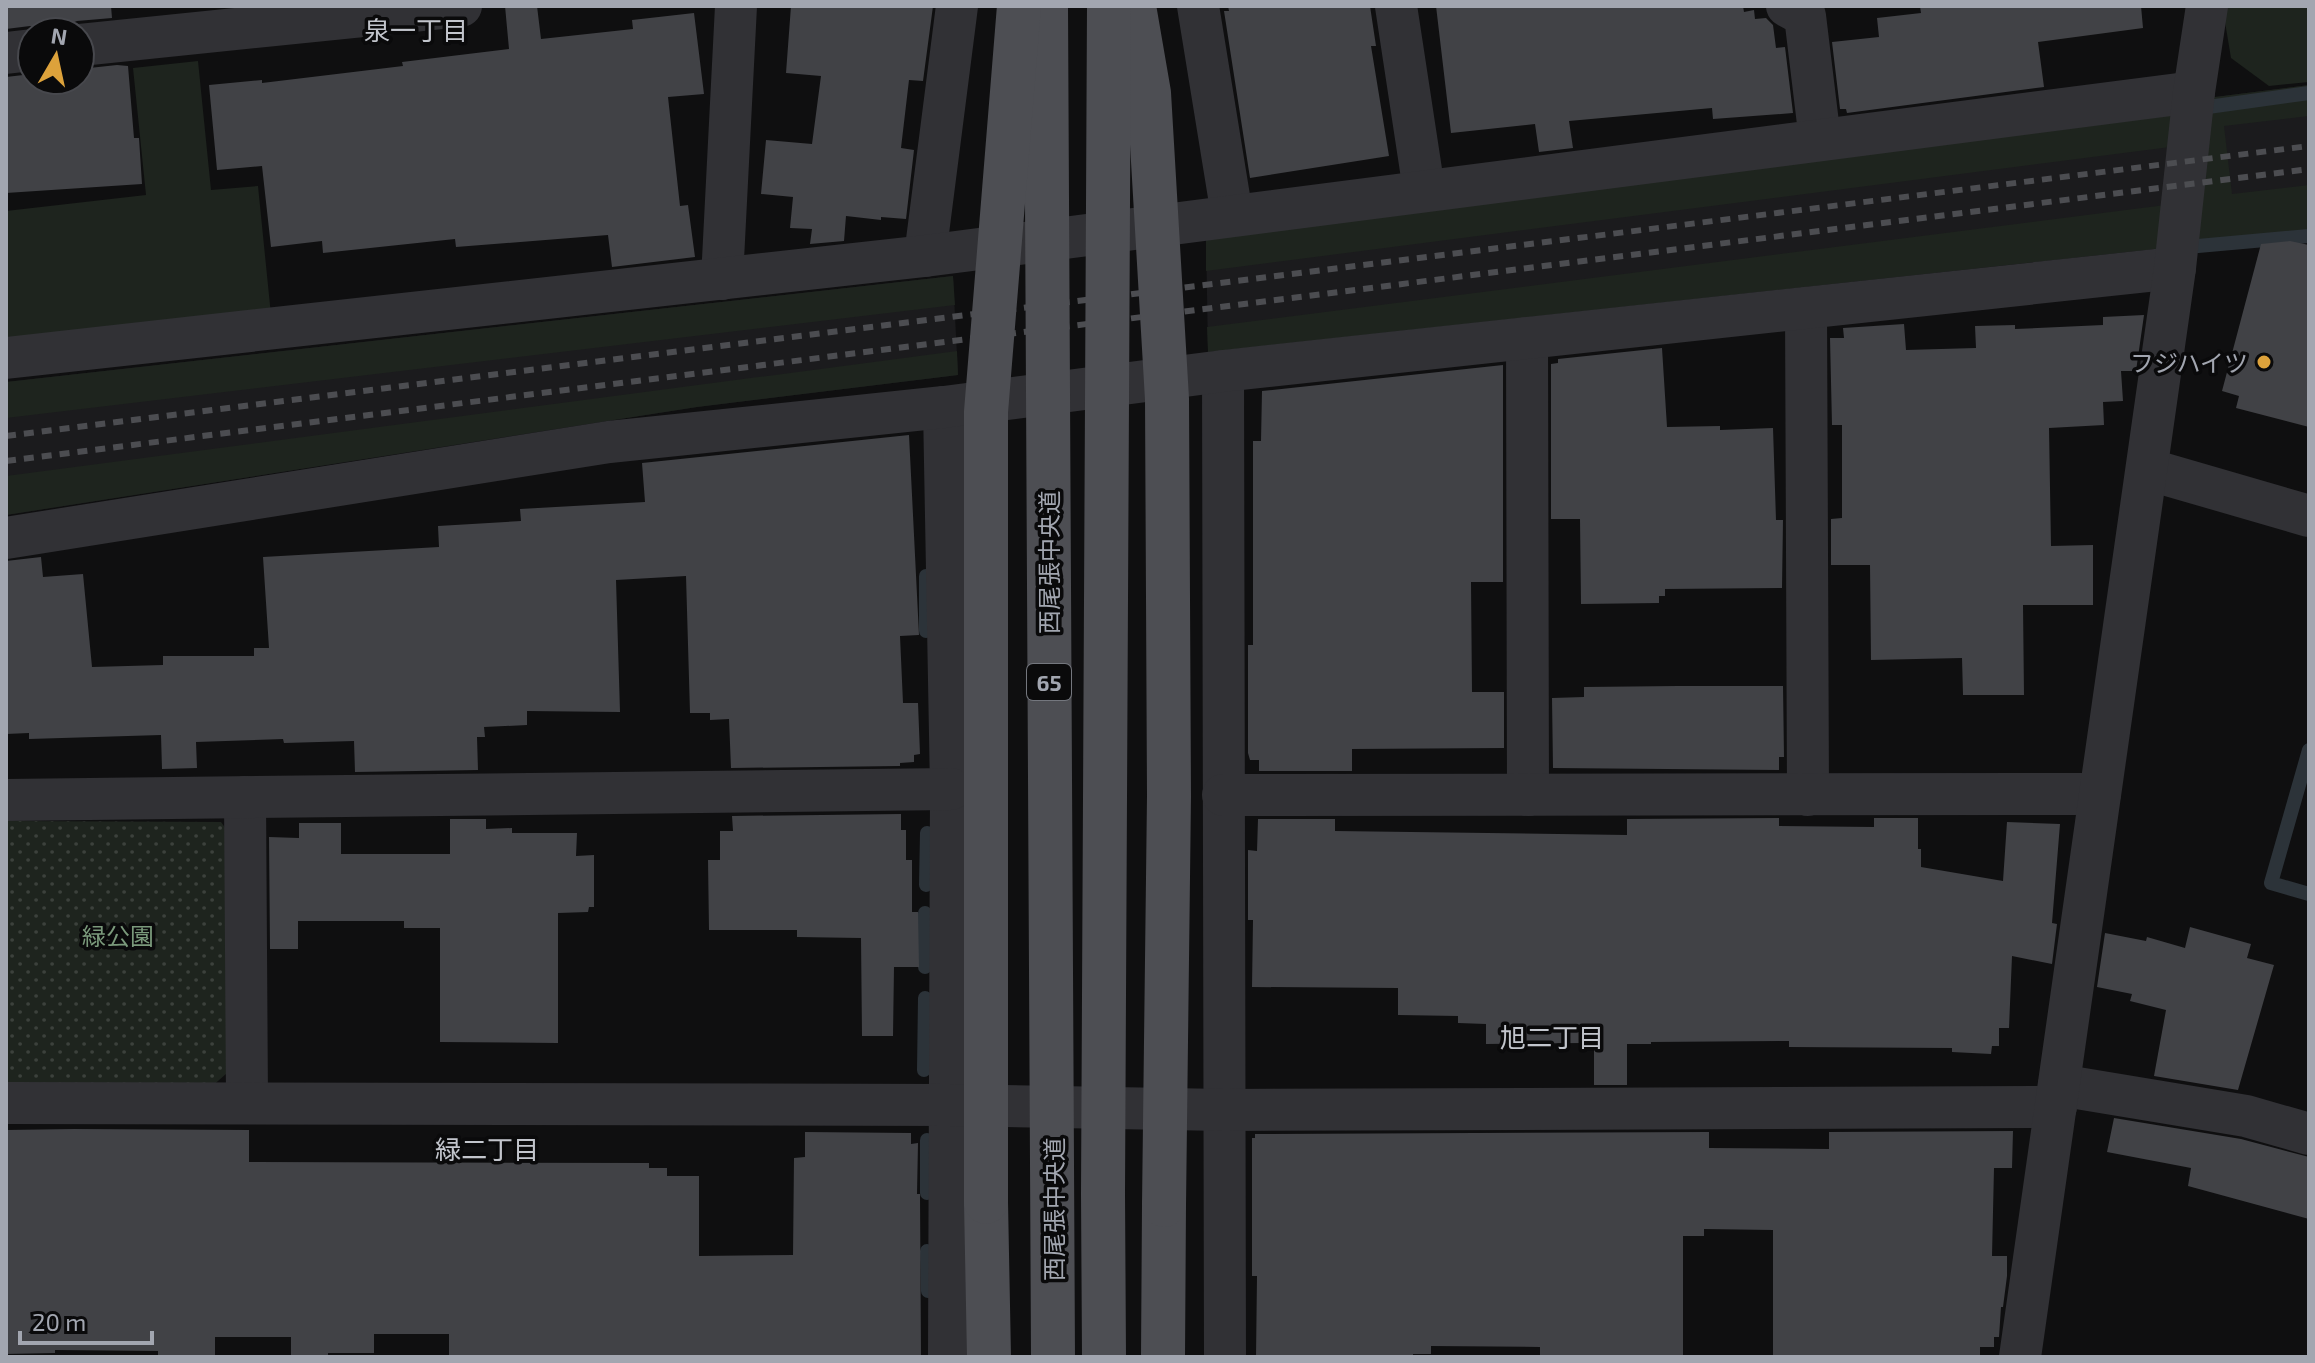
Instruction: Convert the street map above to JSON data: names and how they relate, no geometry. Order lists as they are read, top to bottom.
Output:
{
  "streets": {
    "main road": ["西尾張中央道", "65"]
  },
  "districts": ["泉一丁目", "旭二丁目", "緑二丁目"],
  "parks": ["緑公園"],
  "places": ["フジハイツ"],
  "scale_bar": "20 m",
  "north": "top"
}
